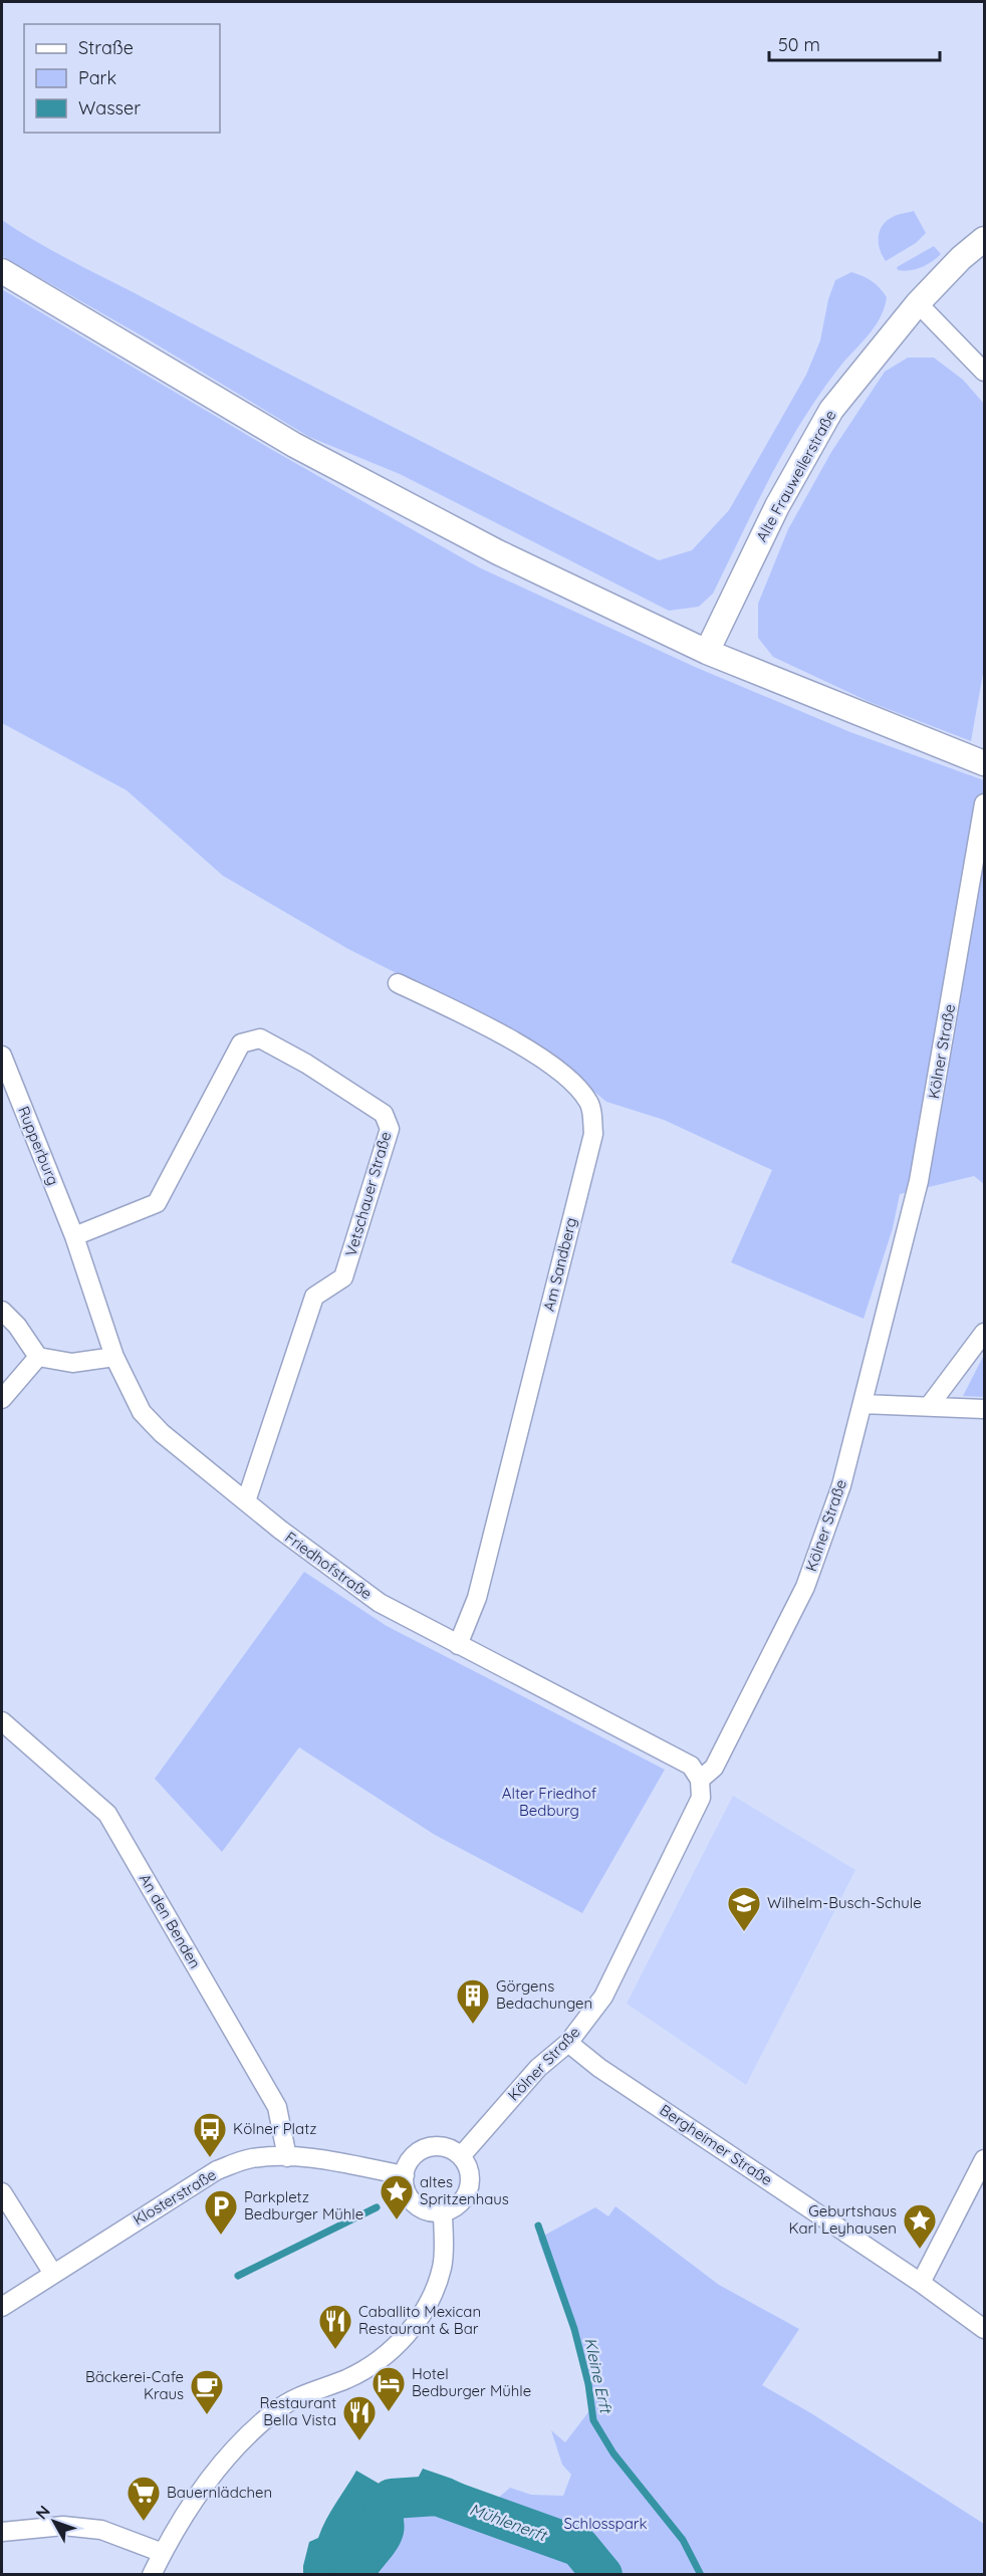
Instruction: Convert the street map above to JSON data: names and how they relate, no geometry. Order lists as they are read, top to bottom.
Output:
{
  "streets": {
    "main road": ["Alte Frauweilerstraße"],
    "street": [
      "Kölner Straße",
      "Rupperburg",
      "Vetschauer Straße",
      "Am Sandberg",
      "Friedhofstraße",
      "An den Benden",
      "Bergheimer Straße",
      "Klosterstraße"
    ]
  },
  "crossings": [
    ["Kölner Straße", "Friedhofstraße"],
    ["Kölner Straße", "Bergheimer Straße"],
    ["Kölner Straße", "Klosterstraße"],
    ["Rupperburg", "Vetschauer Straße"],
    ["Rupperburg", "Friedhofstraße"],
    ["Vetschauer Straße", "Friedhofstraße"],
    ["Am Sandberg", "Friedhofstraße"],
    ["An den Benden", "Klosterstraße"]
  ],
  "water": ["Kleine Erft", "Mühlenerft"],
  "parks": ["Alter Friedhof Bedburg", "Schlosspark"],
  "places": {
    "school or university": ["Wilhelm-Busch-Schule"],
    "building": ["Görgens Bedachungen"],
    "bus stop": ["Kölner Platz"],
    "place": ["altes Spritzenhaus", "Geburtshaus Karl Leyhausen"],
    "parking": ["Parkpletz Bedburger Mühle"],
    "restaurant": ["Caballito Mexican Restaurant & Bar", "Restaurant Bella Vista"],
    "hotel": ["Hotel Bedburger Mühle"],
    "cafe": ["Bäckerei-Cafe Kraus"],
    "supermarket": ["Bauernlädchen"]
  },
  "legend": ["Straße", "Park", "Wasser"],
  "scale_bar": "50 m",
  "north": "top left"
}
